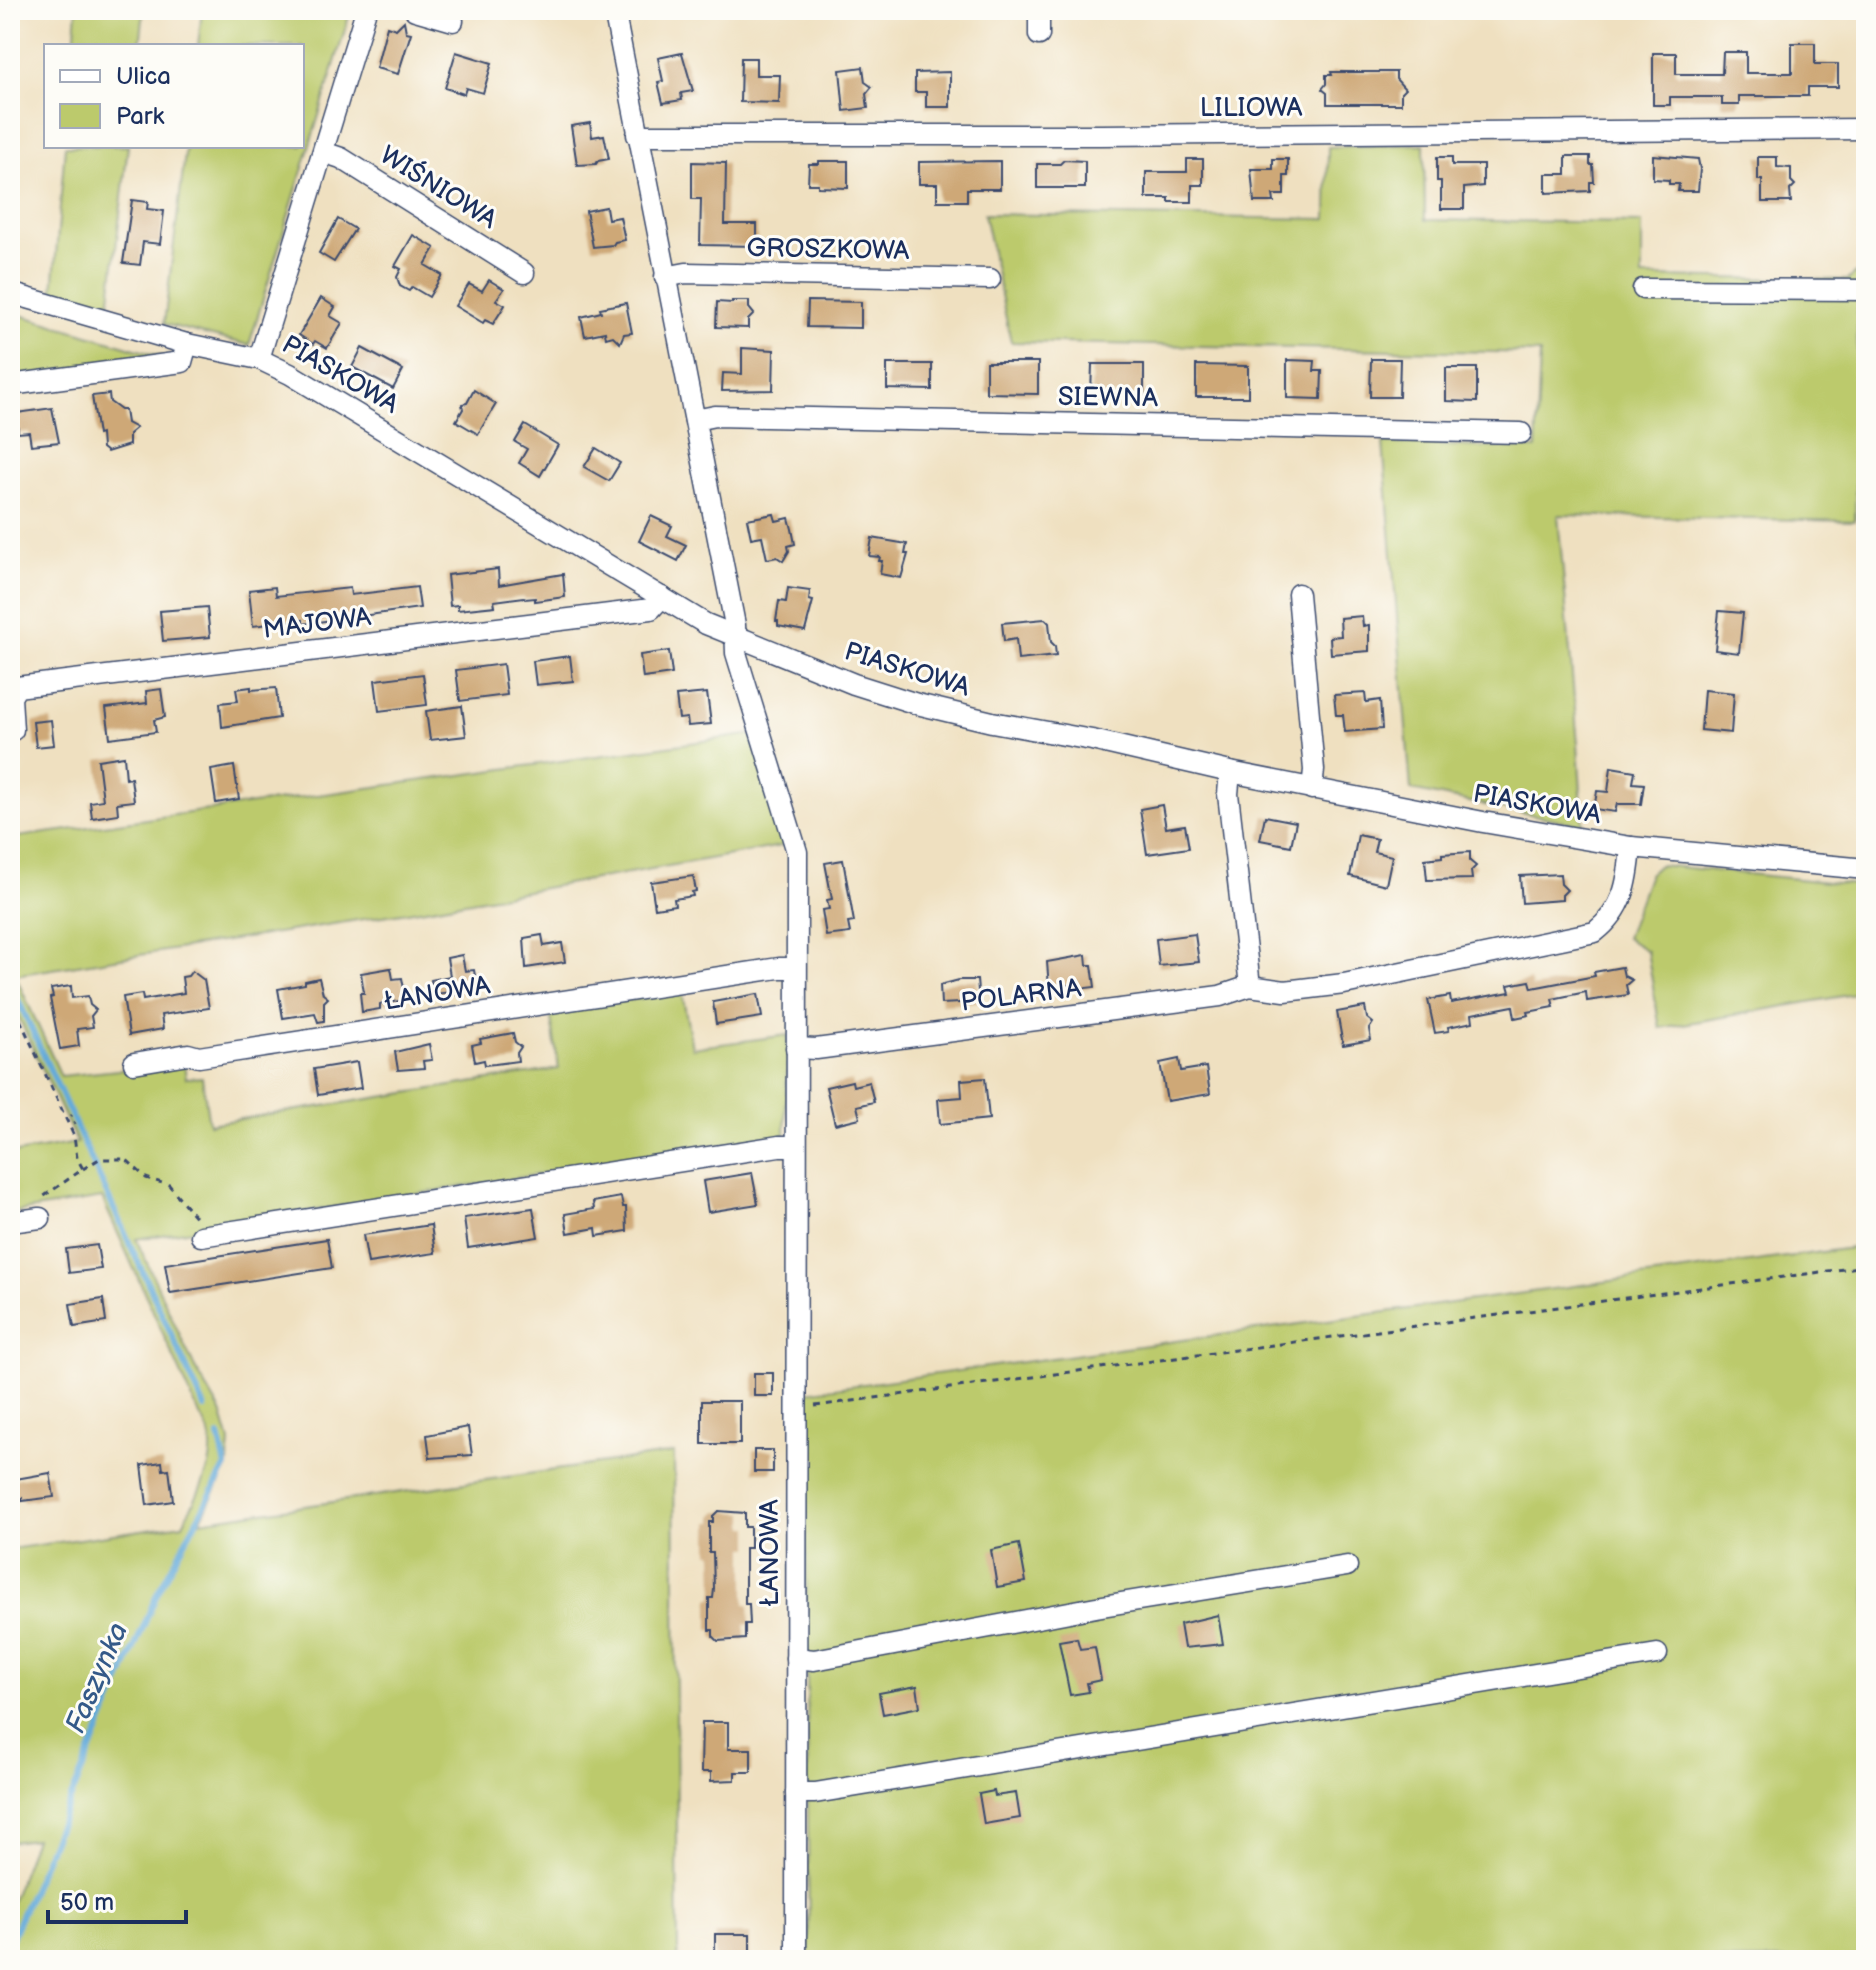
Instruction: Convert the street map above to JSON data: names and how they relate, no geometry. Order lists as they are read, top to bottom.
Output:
{
  "streets": {
    "street": [
      "LILIOWA",
      "WIŚNIOWA",
      "GROSZKOWA",
      "PIASKOWA",
      "SIEWNA",
      "MAJOWA",
      "ŁANOWA",
      "POLARNA"
    ]
  },
  "crossings": [
    ["PIASKOWA", "MAJOWA"],
    ["PIASKOWA", "ŁANOWA"],
    ["PIASKOWA", "POLARNA"],
    ["ŁANOWA", "POLARNA"]
  ],
  "water": ["Faszynka"],
  "legend": ["Ulica", "Park"],
  "scale_bar": "50 m"
}
